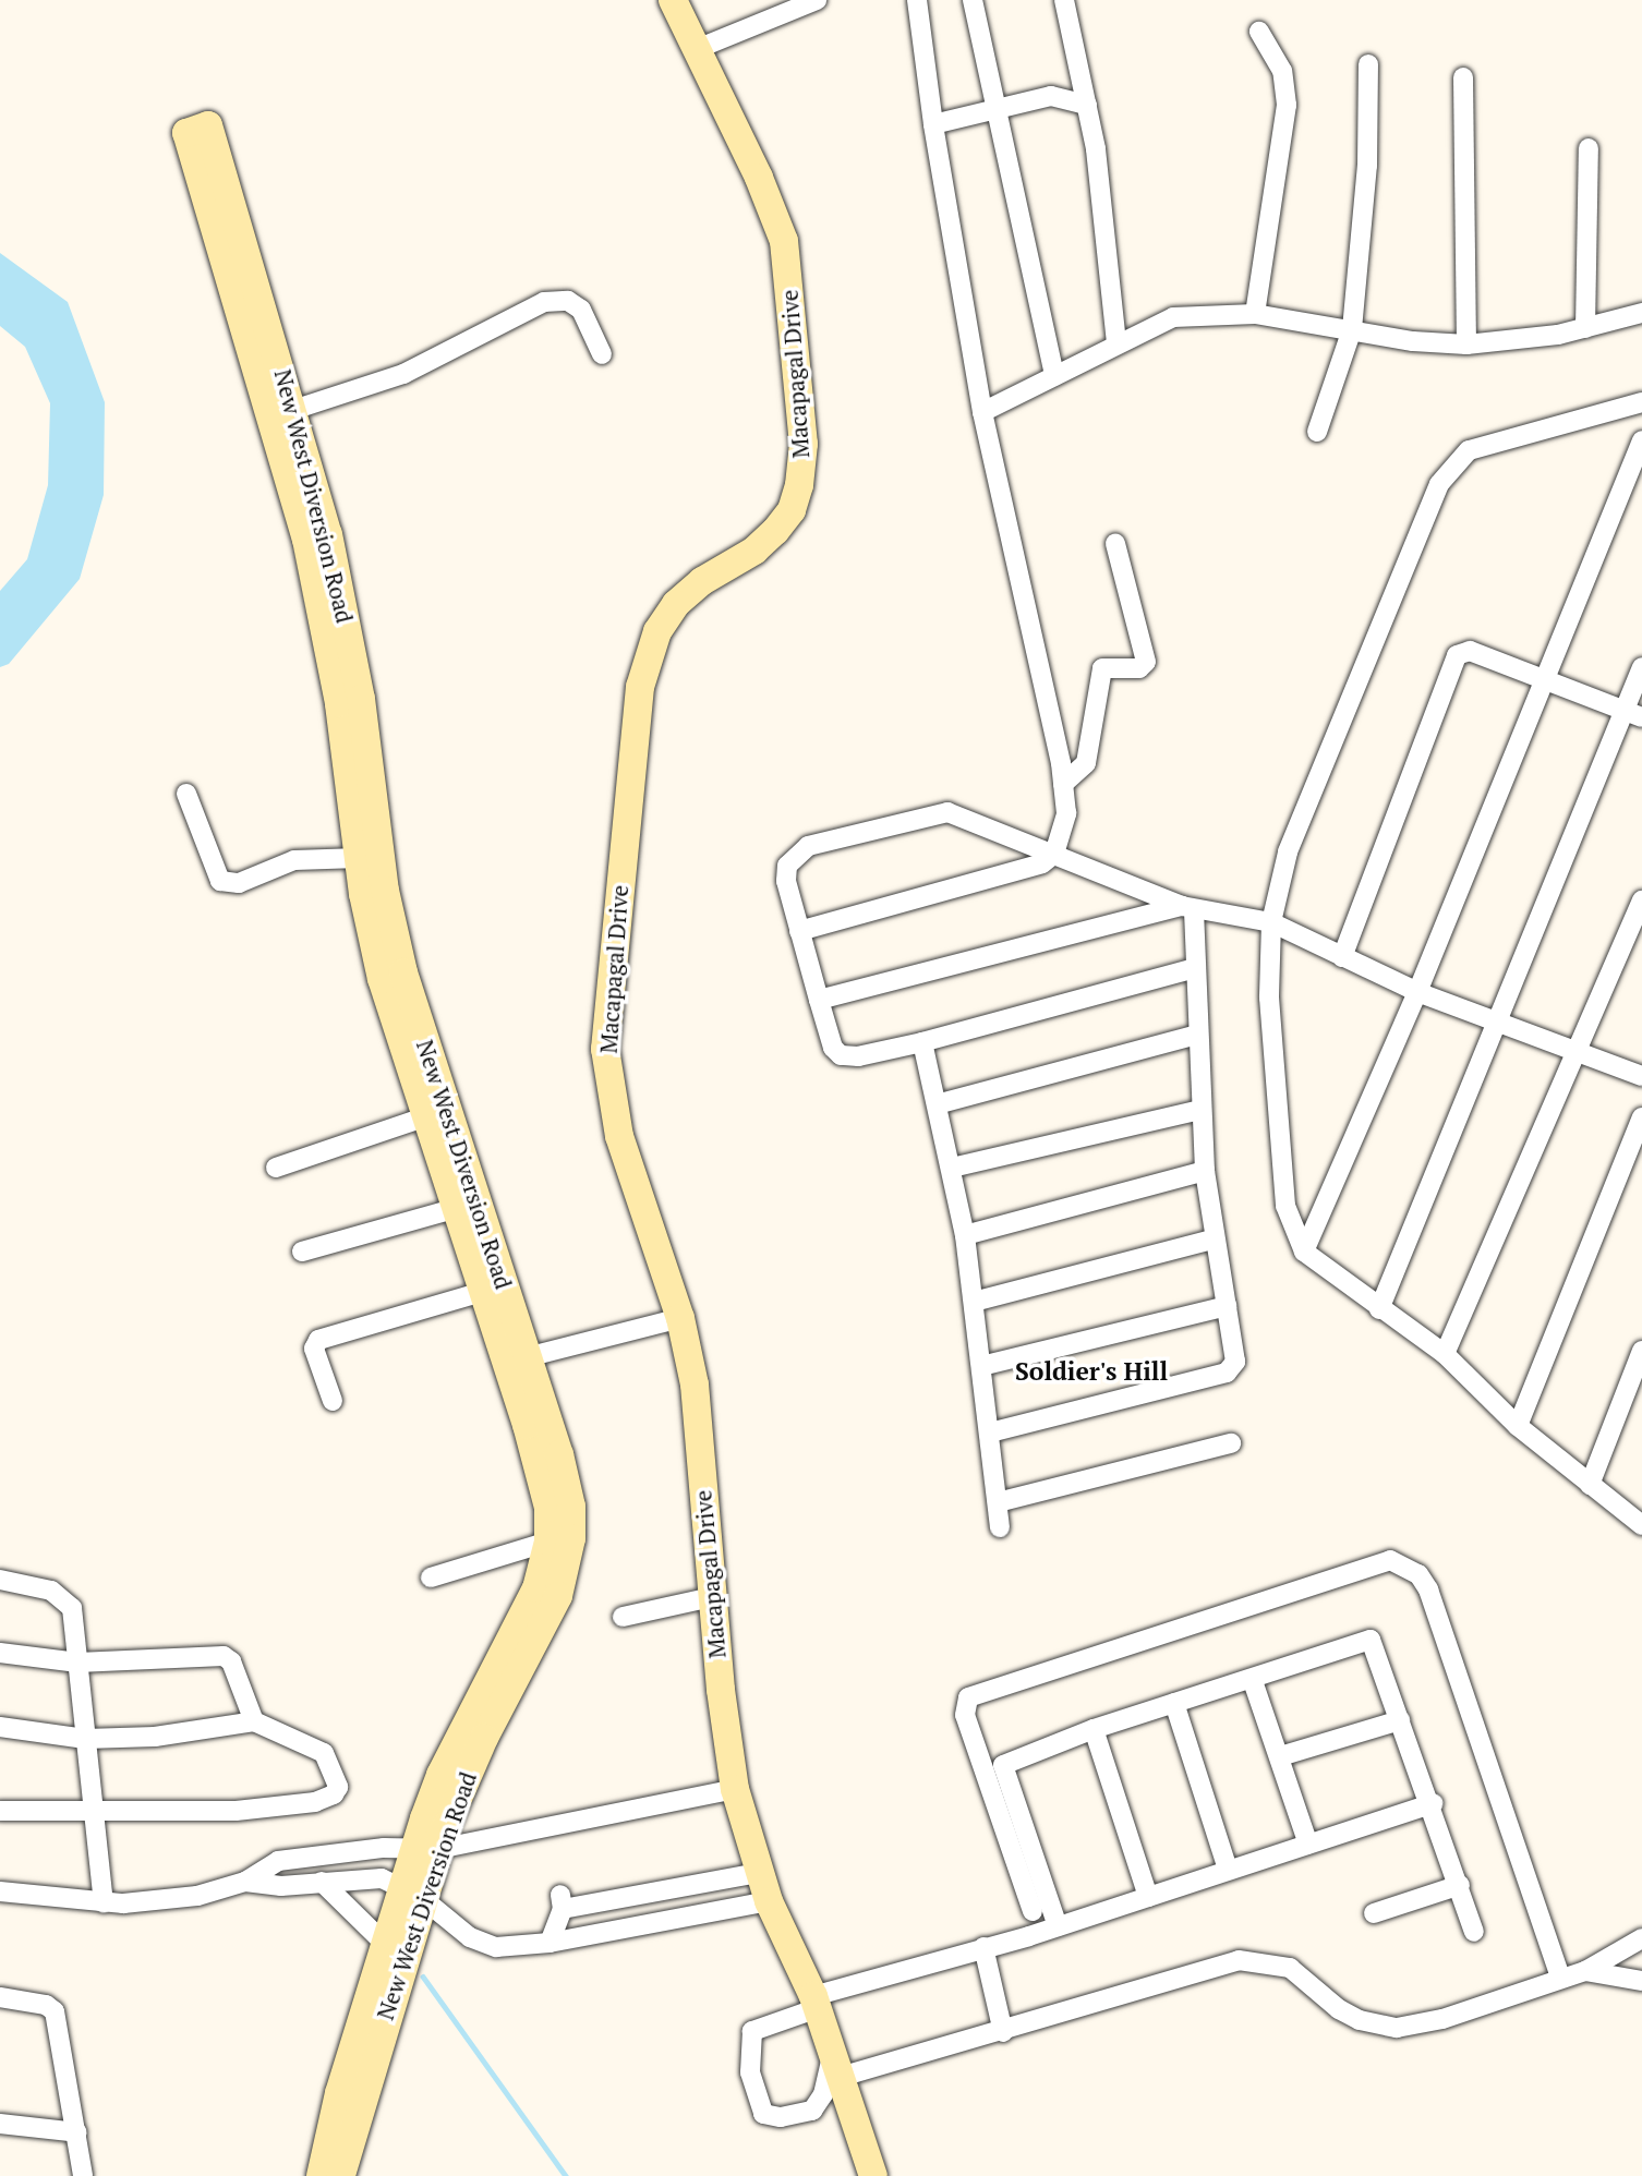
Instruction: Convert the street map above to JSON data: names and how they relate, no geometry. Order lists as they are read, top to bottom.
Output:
{
  "streets": {
    "street": ["Macapagal Drive", "New West Diversion Road"]
  },
  "districts": ["Soldier's Hill"]
}
